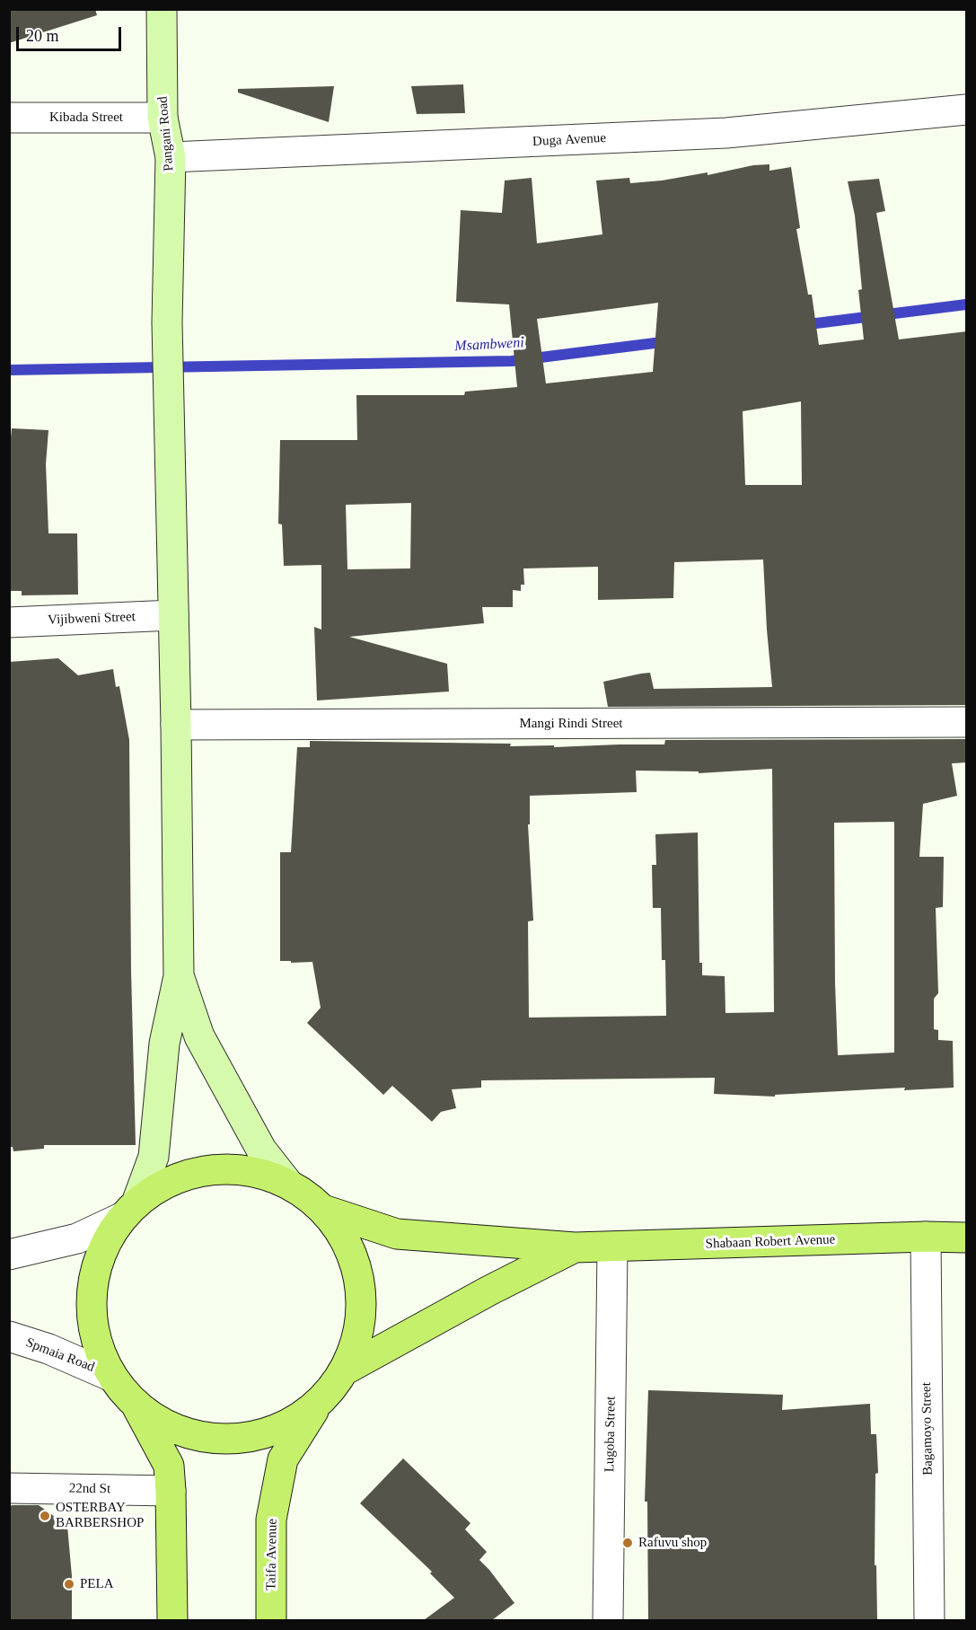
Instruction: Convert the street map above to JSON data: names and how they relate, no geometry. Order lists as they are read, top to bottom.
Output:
{
  "streets": {
    "main road": ["Pangani Road", "Shabaan Robert Avenue", "Taifa Avenue"],
    "street": [
      "Kibada Street",
      "Duga Avenue",
      "Vijibweni Street",
      "Mangi Rindi Street",
      "Spmaia Road",
      "Bagamoyo Street",
      "Lugoba Street",
      "22nd St"
    ]
  },
  "crossings": [
    ["Kibada Street", "Pangani Road"],
    ["Pangani Road", "Duga Avenue"],
    ["Pangani Road", "Vijibweni Street"],
    ["Pangani Road", "Mangi Rindi Street"],
    ["Shabaan Robert Avenue", "Bagamoyo Street"],
    ["Shabaan Robert Avenue", "Lugoba Street"]
  ],
  "water": ["Msambweni"],
  "places": ["OSTERBAY BARBERSHOP", "Rafuvu shop", "PELA"],
  "scale_bar": "20 m"
}
